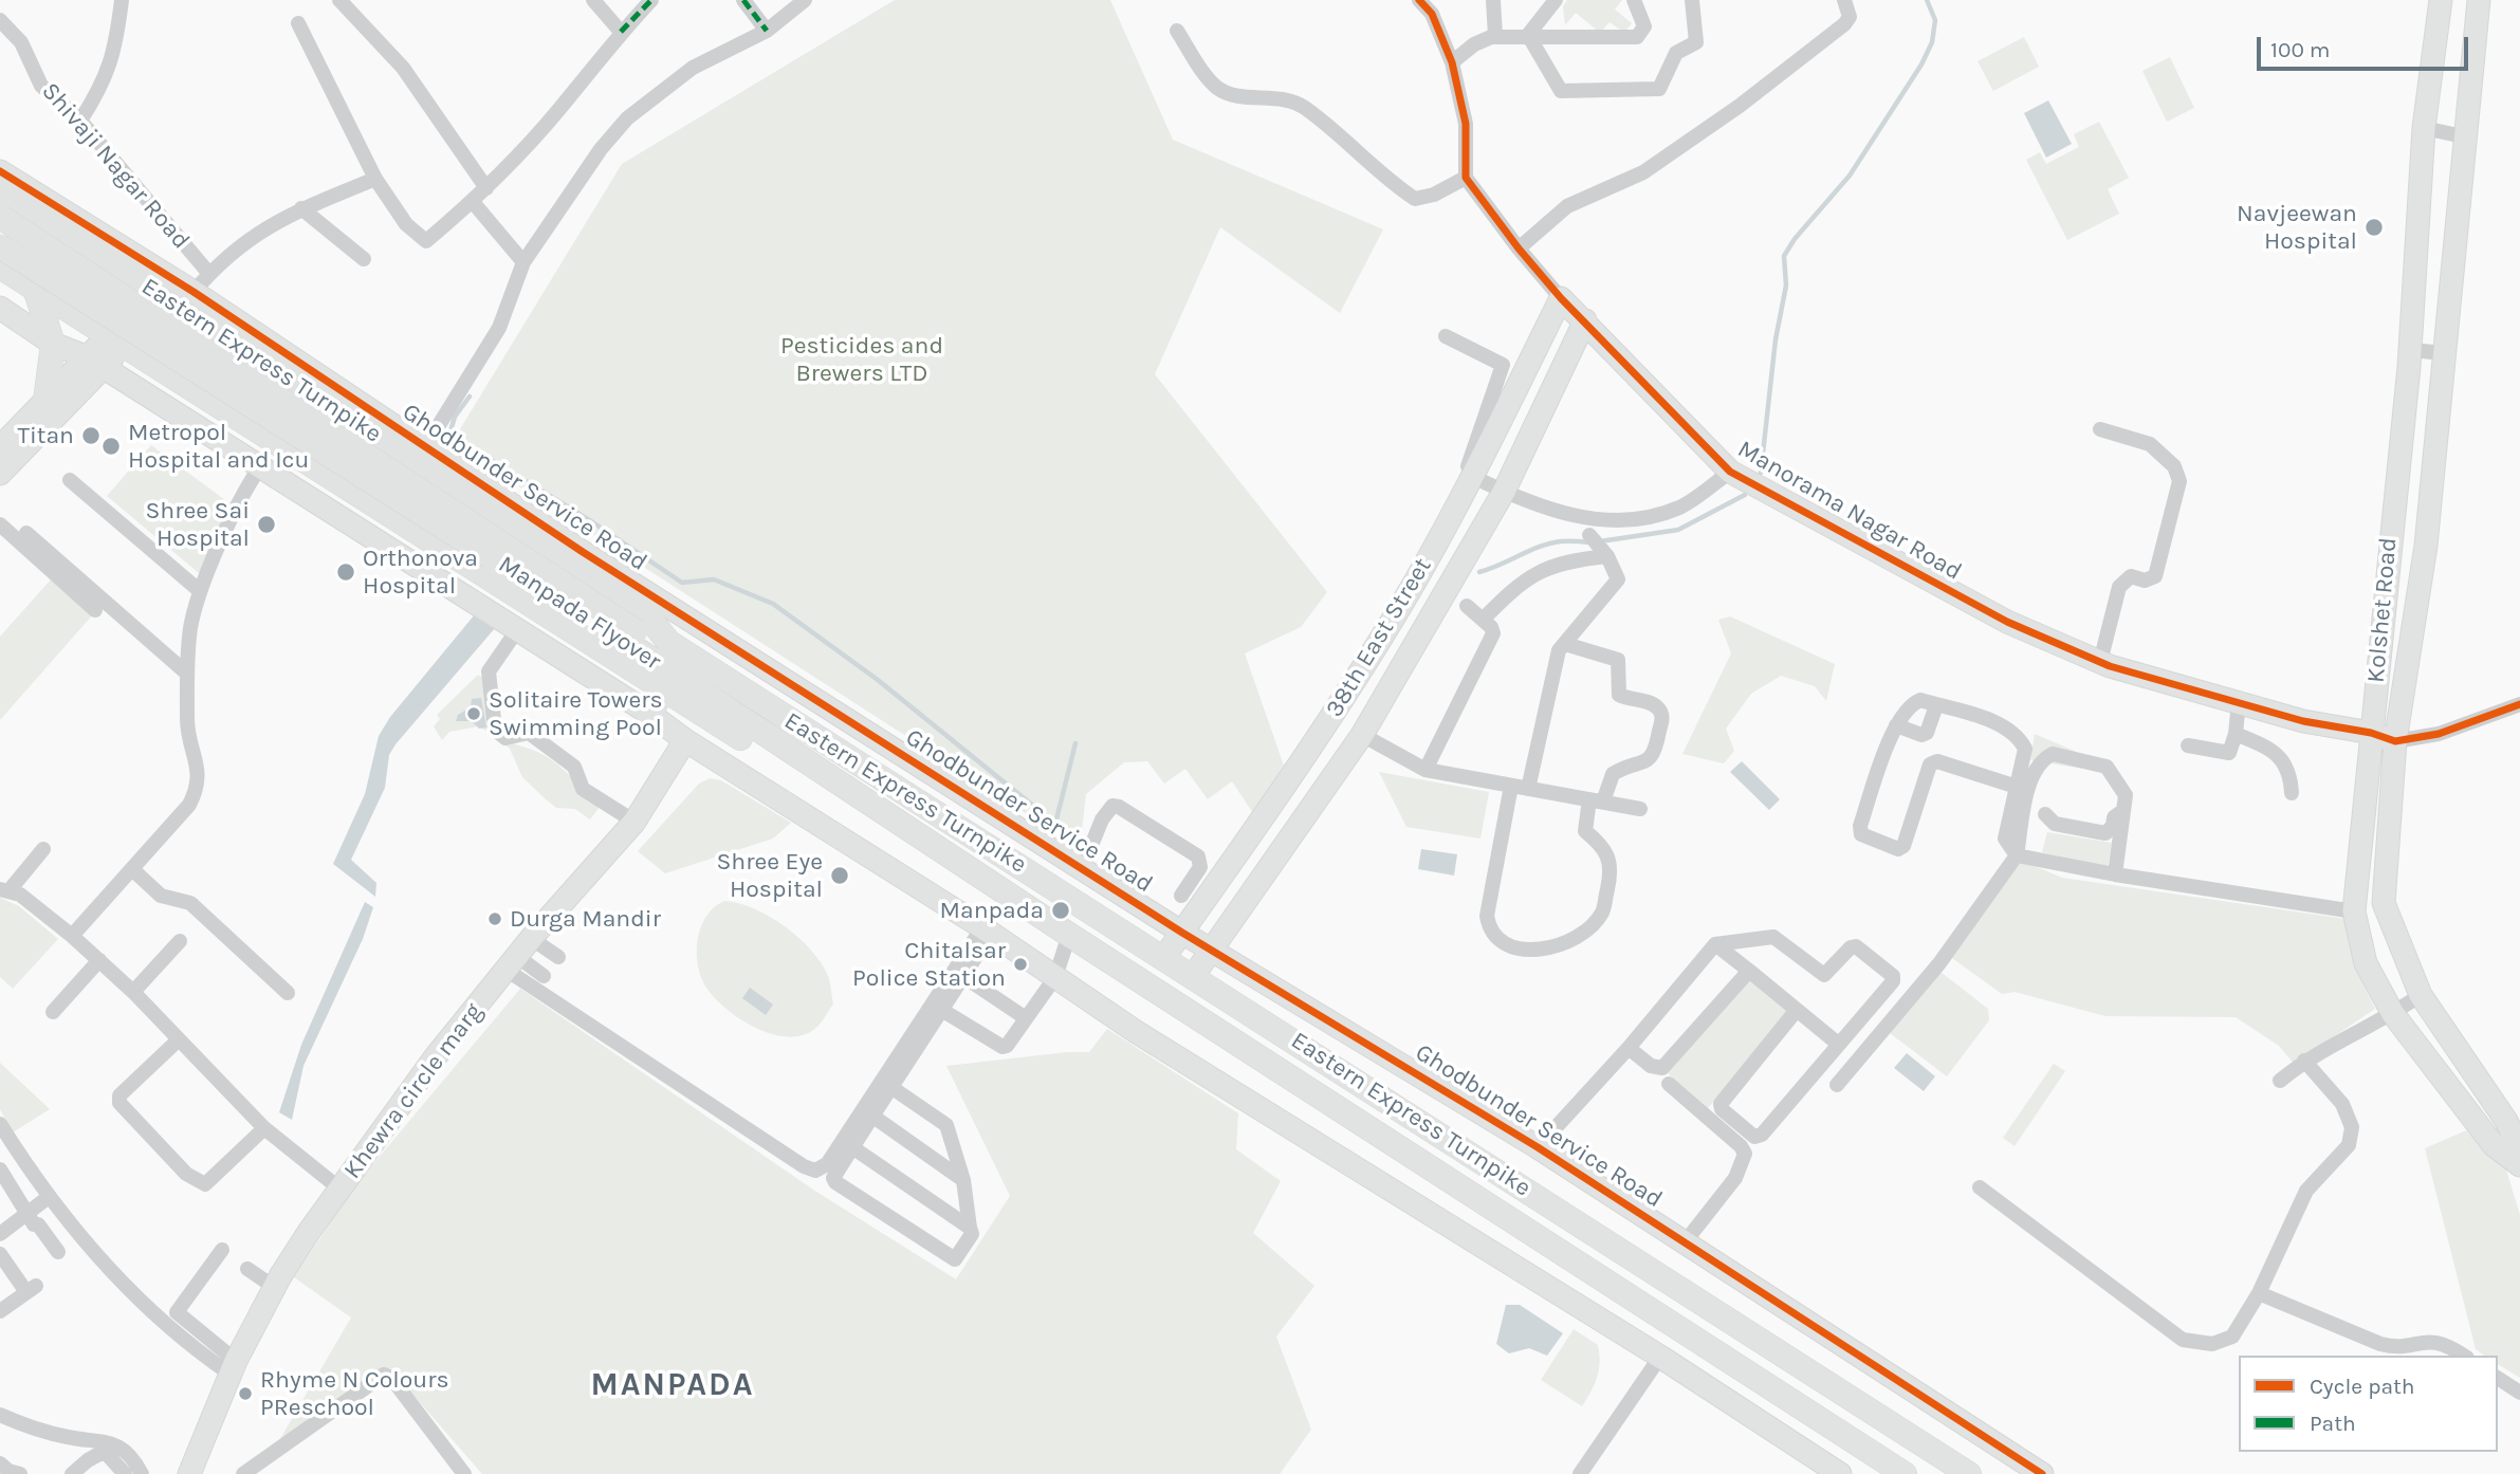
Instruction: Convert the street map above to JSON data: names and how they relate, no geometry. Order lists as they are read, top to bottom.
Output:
{
  "streets": {
    "main road": ["Eastern Express Turnpike", "Manpada Flyover"],
    "street": [
      "Shivaji Nagar Road",
      "Ghodbunder Service Road",
      "Manorama Nagar Road",
      "Kolshet Road",
      "38th East Street",
      "Khewra circle marg"
    ]
  },
  "crossings": [
    ["Eastern Express Turnpike", "Ghodbunder Service Road"],
    ["Eastern Express Turnpike", "Manpada Flyover"],
    ["Eastern Express Turnpike", "38th East Street"],
    ["Ghodbunder Service Road", "38th East Street"],
    ["Manorama Nagar Road", "Kolshet Road"],
    ["Manorama Nagar Road", "38th East Street"]
  ],
  "districts": ["MANPADA"],
  "parks": ["Pesticides and Brewers LTD"],
  "places": [
    "Navjeewan Hospital",
    "Titan",
    "Metropol Hospital and Icu",
    "Shree Sai Hospital",
    "Orthonova Hospital",
    "Solitaire Towers Swimming Pool",
    "Shree Eye Hospital",
    "Manpada",
    "Durga Mandir",
    "Chitalsar Police Station",
    "Rhyme N Colours PReschool"
  ],
  "legend": ["Cycle path", "Path"],
  "scale_bar": "100 m"
}
